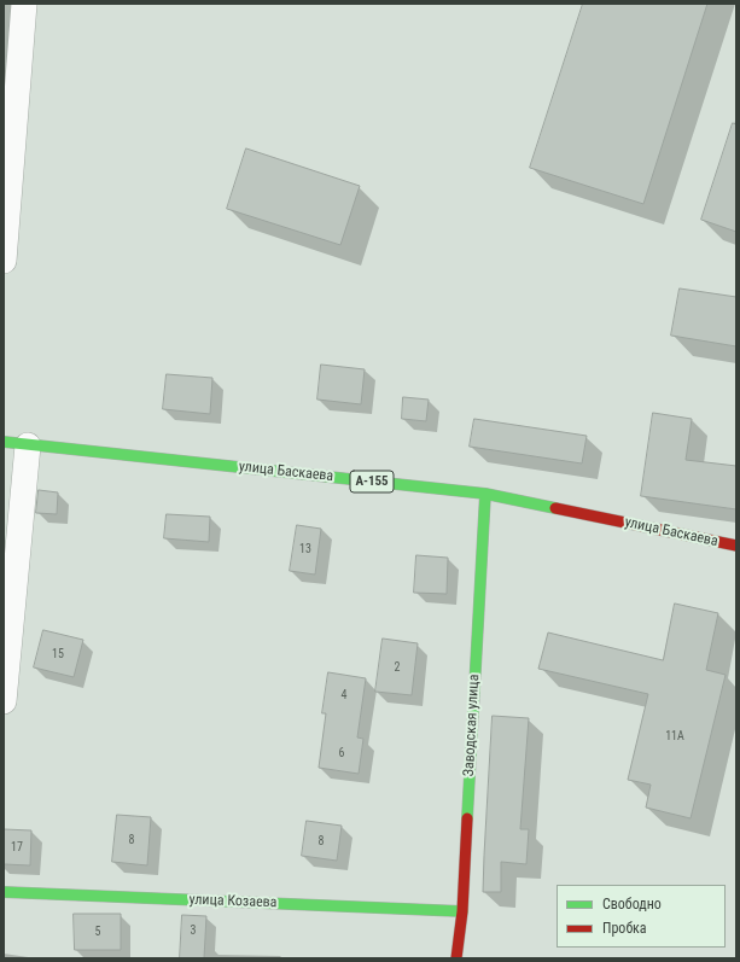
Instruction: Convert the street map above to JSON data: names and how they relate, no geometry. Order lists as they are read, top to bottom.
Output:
{
  "streets": {
    "street": [
      "улица Баскаева",
      "А-155",
      "Заводская улица",
      "улица Козаева"
    ]
  },
  "crossings": [
    ["улица Баскаева", "Заводская улица"],
    ["Заводская улица", "улица Козаева"]
  ],
  "house_numbers": [
    "13",
    "15",
    "2",
    "4",
    "11А",
    "6",
    "8",
    "8",
    "17",
    "3",
    "5"
  ],
  "legend": ["Свободно", "Пробка"]
}
